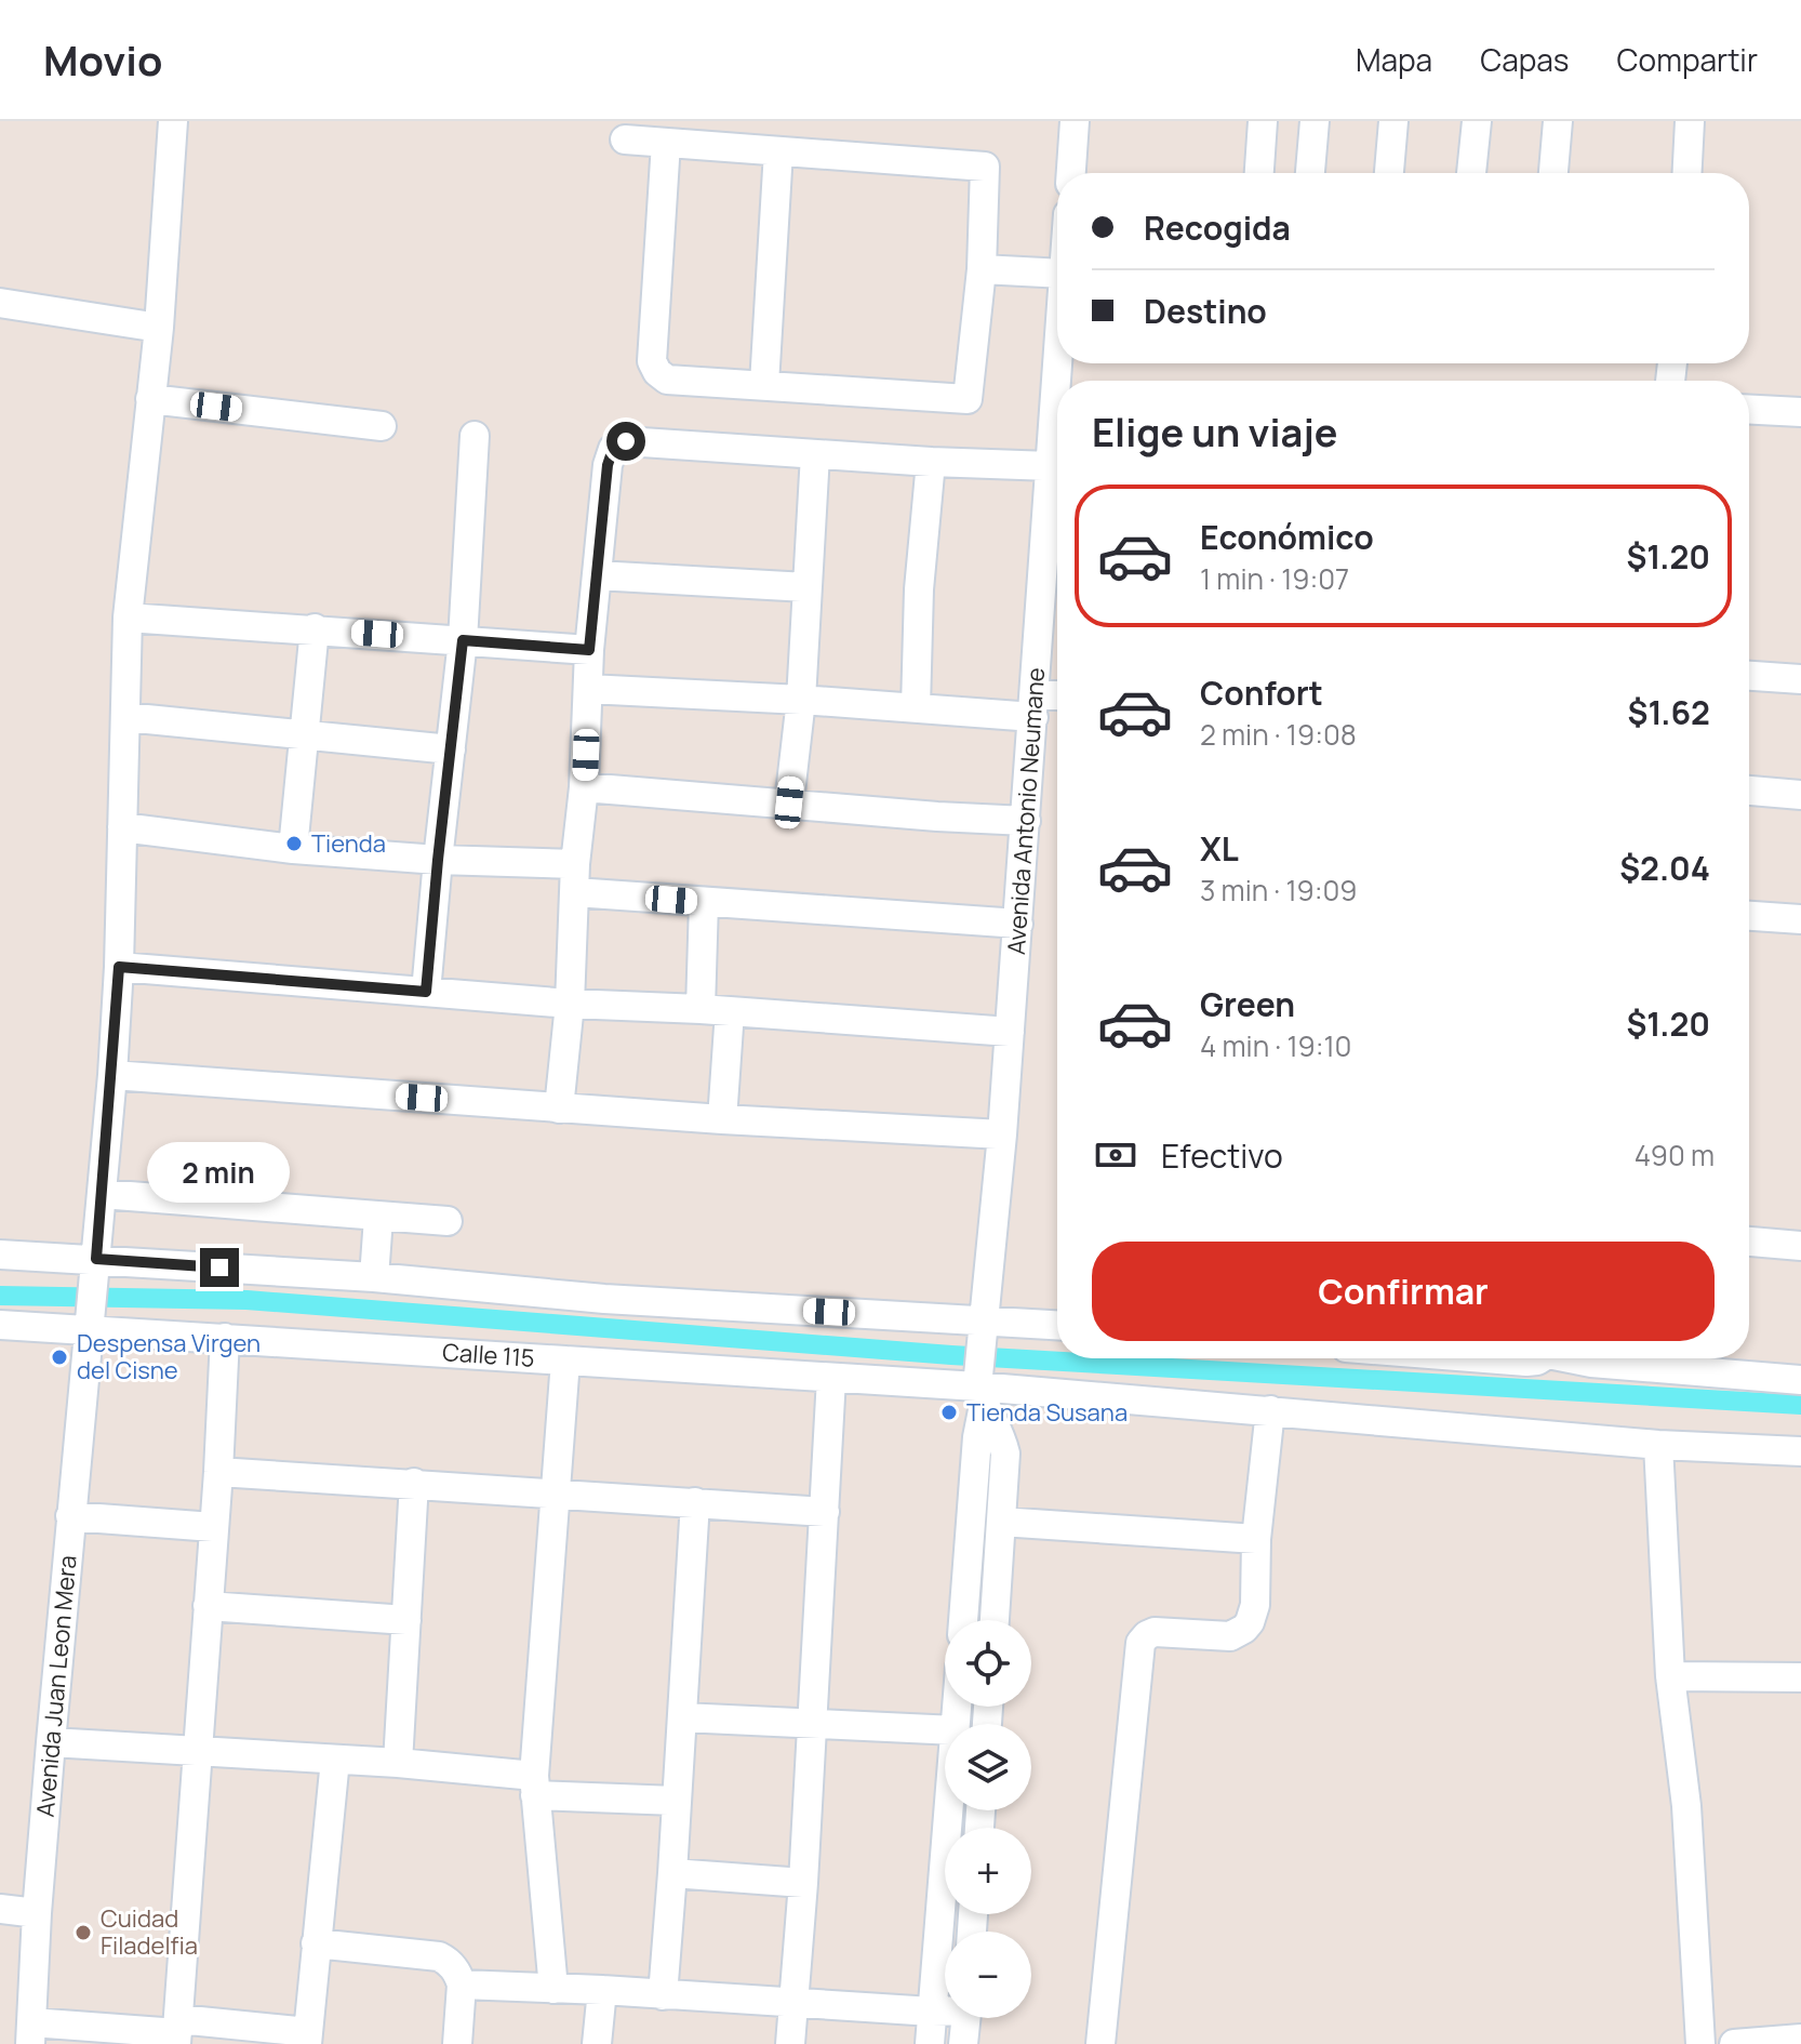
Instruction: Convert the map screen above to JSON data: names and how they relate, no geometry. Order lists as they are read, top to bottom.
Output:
{
  "streets": {
    "street": ["Avenida Antonio Neumane", "Calle 115", "Avenida Juan Leon Mera"]
  },
  "crossings": [
    ["Avenida Antonio Neumane", "Calle 115"],
    ["Calle 115", "Avenida Juan Leon Mera"]
  ],
  "places": [
    "Tienda",
    "Despensa Virgen del Cisne",
    "Tienda Susana",
    "Cuidad Filadelfia"
  ],
  "page": {
    "header": "Movio",
    "nav": ["Mapa", "Capas", "Compartir"],
    "banner": ["Recogida", "Destino"],
    "heading": "Elige un viaje",
    "list": [
      {
        "name": "Económico",
        "note": "1 min · 19:07",
        "value": "$1.20"
      },
      {
        "name": "Confort",
        "note": "2 min · 19:08",
        "value": "$1.62"
      },
      {
        "name": "XL",
        "note": "3 min · 19:09",
        "value": "$2.04"
      },
      {
        "name": "Green",
        "note": "4 min · 19:10",
        "value": "$1.20"
      }
    ],
    "pay": ["Efectivo", "490 m"],
    "bubble": "2 min",
    "buttons": "Confirmar",
    "map_buttons": ["+", "−"]
  }
}
